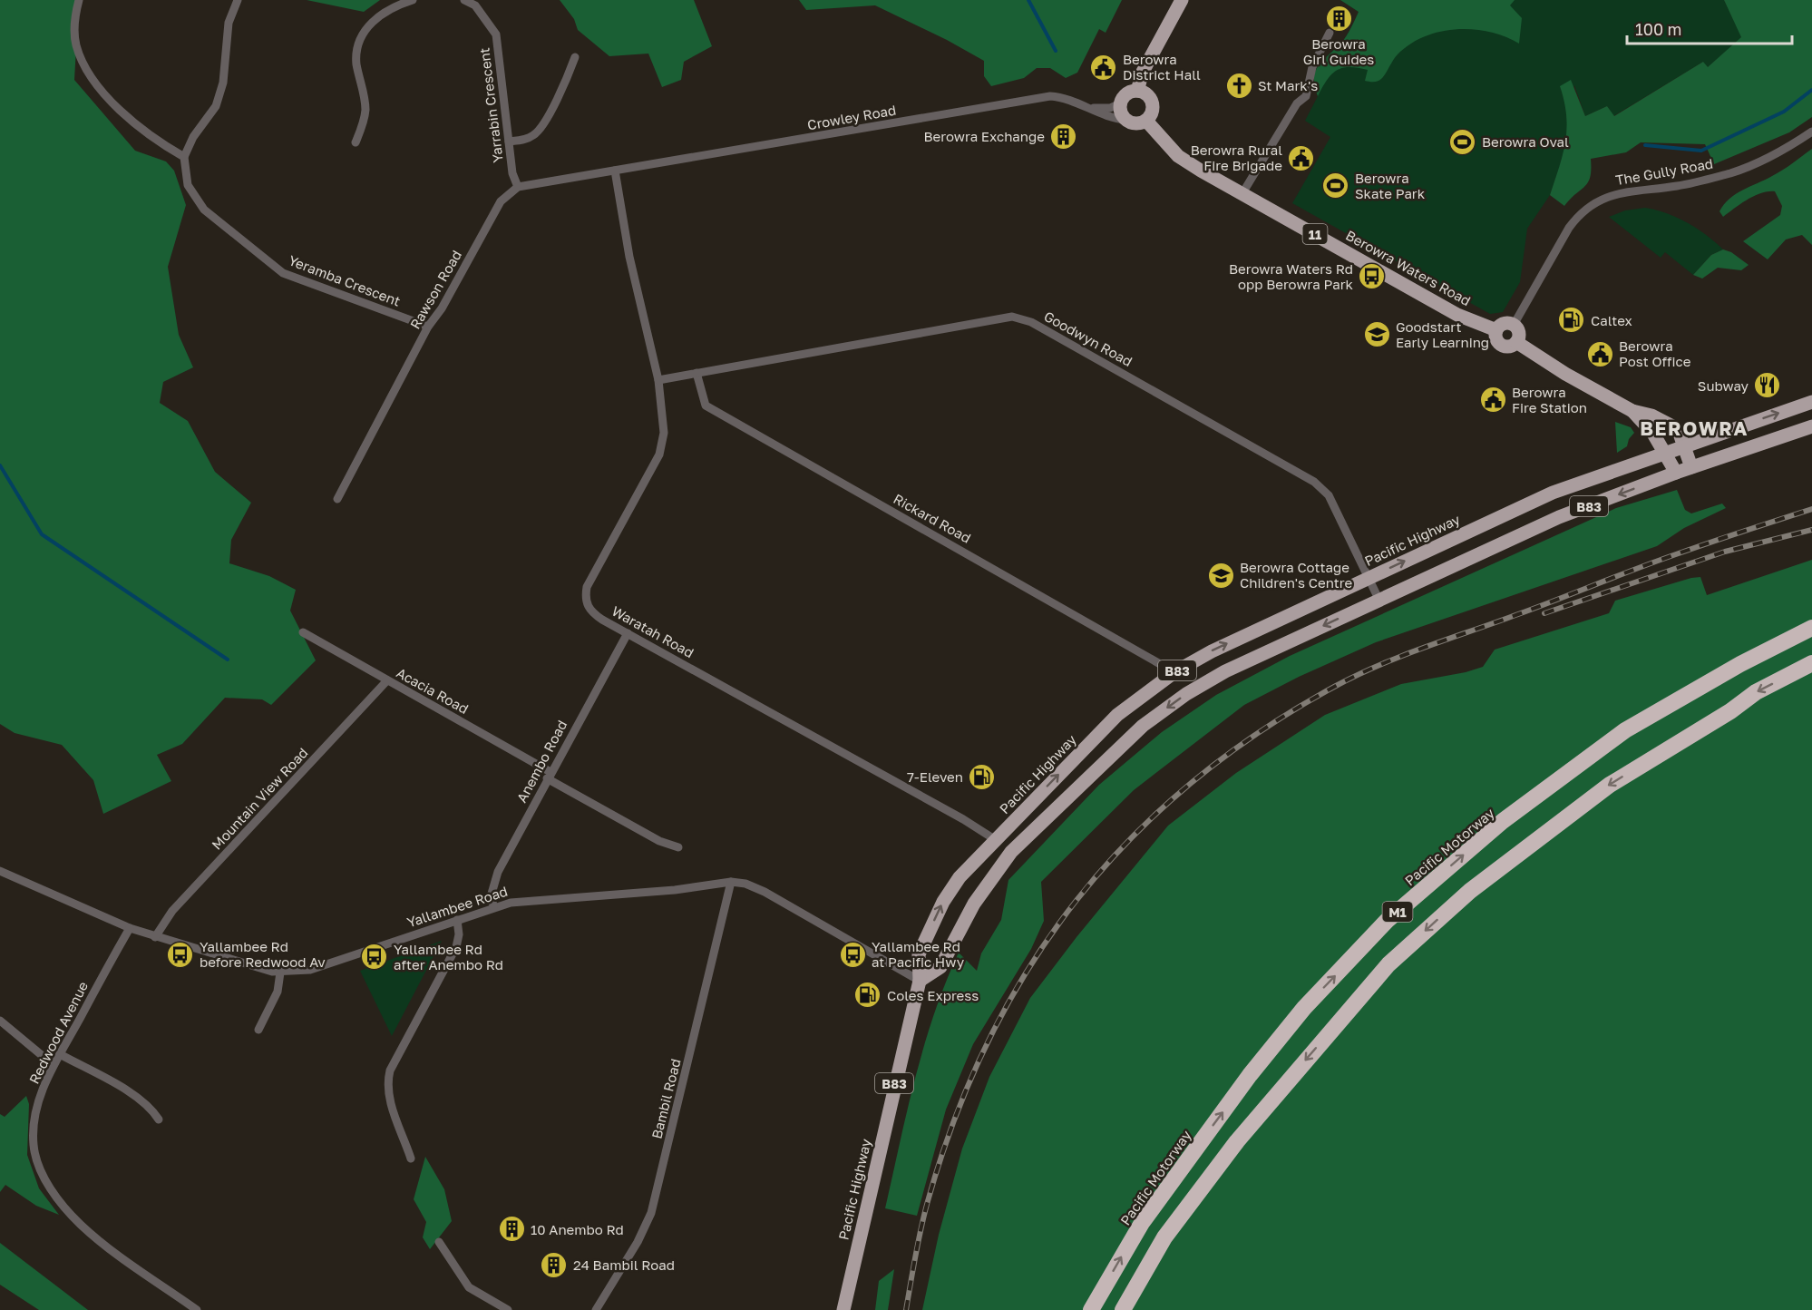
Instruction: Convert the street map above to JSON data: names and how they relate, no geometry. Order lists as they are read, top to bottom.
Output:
{
  "streets": {
    "highway": ["Pacific Motorway", "M1"],
    "main road": [
      "11",
      "Berowra Waters Road",
      "B83",
      "Pacific Highway"
    ],
    "street": [
      "Yarrabin Crescent",
      "Crowley Road",
      "The Gully Road",
      "Yeramba Crescent",
      "Rawson Road",
      "Goodwyn Road",
      "Rickard Road",
      "Waratah Road",
      "Acacia Road",
      "Anembo Road",
      "Mountain View Road",
      "Yallambee Road",
      "Redwood Avenue",
      "Bambil Road"
    ]
  },
  "crossings": [
    ["Yarrabin Crescent", "Rawson Road"],
    ["Crowley Road", "Berowra Waters Road"],
    ["Crowley Road", "Waratah Road"],
    ["The Gully Road", "11"],
    ["The Gully Road", "Berowra Waters Road"],
    ["11", "Berowra Waters Road"],
    ["11", "B83"],
    ["11", "Pacific Highway"],
    ["Yeramba Crescent", "Rawson Road"],
    ["Goodwyn Road", "B83"],
    ["Goodwyn Road", "Rickard Road"],
    ["Goodwyn Road", "Pacific Highway"],
    ["Goodwyn Road", "Waratah Road"],
    ["B83", "Pacific Highway"],
    ["B83", "Yallambee Road"],
    ["Rickard Road", "Pacific Highway"],
    ["Pacific Highway", "Waratah Road"],
    ["Pacific Highway", "Yallambee Road"],
    ["Waratah Road", "Anembo Road"],
    ["Acacia Road", "Anembo Road"],
    ["Acacia Road", "Mountain View Road"],
    ["Anembo Road", "Yallambee Road"],
    ["Mountain View Road", "Yallambee Road"],
    ["Yallambee Road", "Redwood Avenue"],
    ["Yallambee Road", "Bambil Road"]
  ],
  "districts": ["BEROWRA"],
  "places": {
    "building": [
      "Berowra Girl Guides",
      "Berowra Exchange",
      "10 Anembo Rd",
      "24 Bambil Road"
    ],
    "public building": [
      "Berowra District Hall",
      "Berowra Rural Fire Brigade",
      "Berowra Post Office",
      "Berowra Fire Station"
    ],
    "church": ["St Mark's"],
    "sports": ["Berowra Oval", "Berowra Skate Park"],
    "bus stop": [
      "Berowra Waters Rd opp Berowra Park",
      "Yallambee Rd before Redwood Av",
      "Yallambee Rd at Pacific Hwy",
      "Yallambee Rd after Anembo Rd"
    ],
    "fuel station": ["Caltex", "7-Eleven", "Coles Express"],
    "school or university": ["Goodstart Early Learning", "Berowra Cottage Children's Centre"],
    "restaurant": ["Subway"]
  },
  "scale_bar": "100 m"
}
